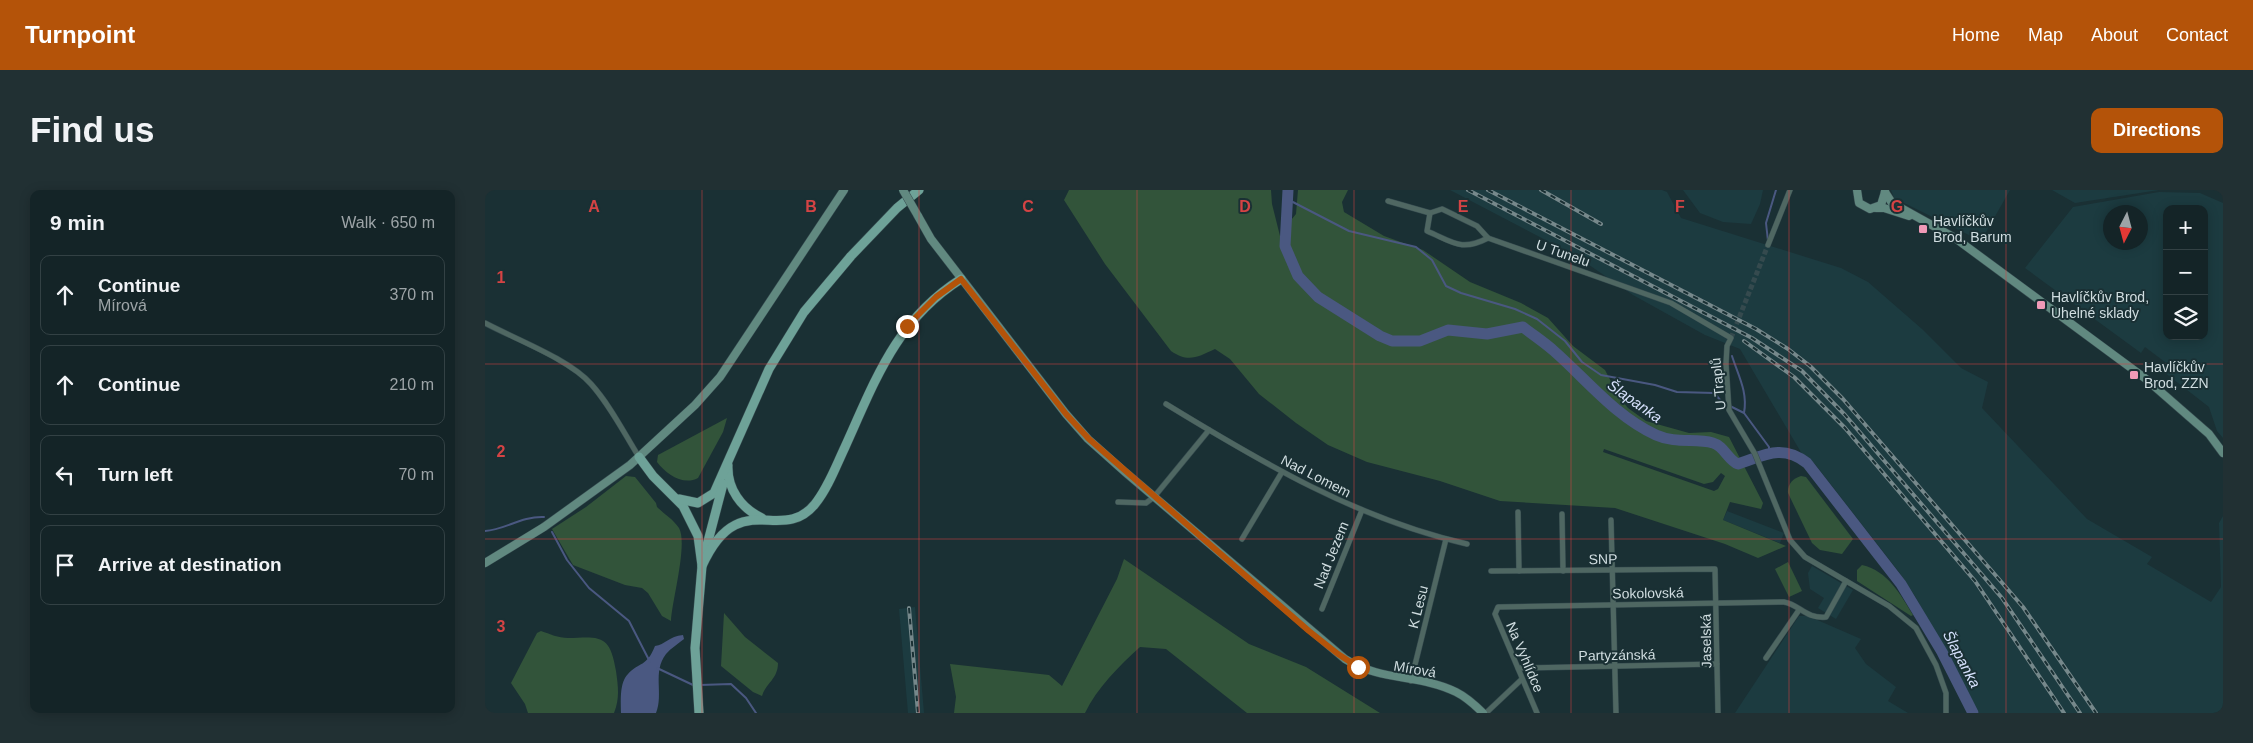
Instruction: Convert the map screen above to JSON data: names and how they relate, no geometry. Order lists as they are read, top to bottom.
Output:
{
  "streets": {
    "street": [
      "U Tunelu",
      "U Traplů",
      "Nad Lomem",
      "Nad Jezem",
      "SNP",
      "Sokolovská",
      "K Lesu",
      "Jaselská",
      "Partyzánská",
      "Na Vyhlídce",
      "Mírová"
    ]
  },
  "crossings": [
    ["U Tunelu", "U Traplů"],
    ["U Traplů", "Sokolovská"],
    ["Nad Lomem", "Nad Jezem"],
    ["Nad Lomem", "K Lesu"],
    ["SNP", "Jaselská"],
    ["Sokolovská", "Jaselská"],
    ["Sokolovská", "Na Vyhlídce"],
    ["K Lesu", "Mírová"],
    ["Jaselská", "Partyzánská"],
    ["Partyzánská", "Na Vyhlídce"]
  ],
  "water": ["Šlapanka"],
  "places": {
    "transit": ["Havlíčkův Brod, Barum", "Havlíčkův Brod, Uhelné sklady", "Havlíčkův Brod, ZZN"]
  },
  "north": "bottom",
  "page": {
    "header": "Turnpoint",
    "nav": [
      "Home",
      "Map",
      "About",
      "Contact"
    ],
    "buttons": "Directions",
    "title": "Find us",
    "heading": ["9 min", "Walk · 650 m"],
    "map_buttons": ["+", "−"],
    "list": [
      ["Continue", "Mírová", "370 m"],
      ["Continue", "210 m"],
      ["Turn left", "70 m"],
      "Arrive at destination"
    ]
  },
  "grid": {
    "columns": [
      "A",
      "B",
      "C",
      "D",
      "E",
      "F",
      "G"
    ],
    "rows": ["1", "2", "3"]
  }
}
